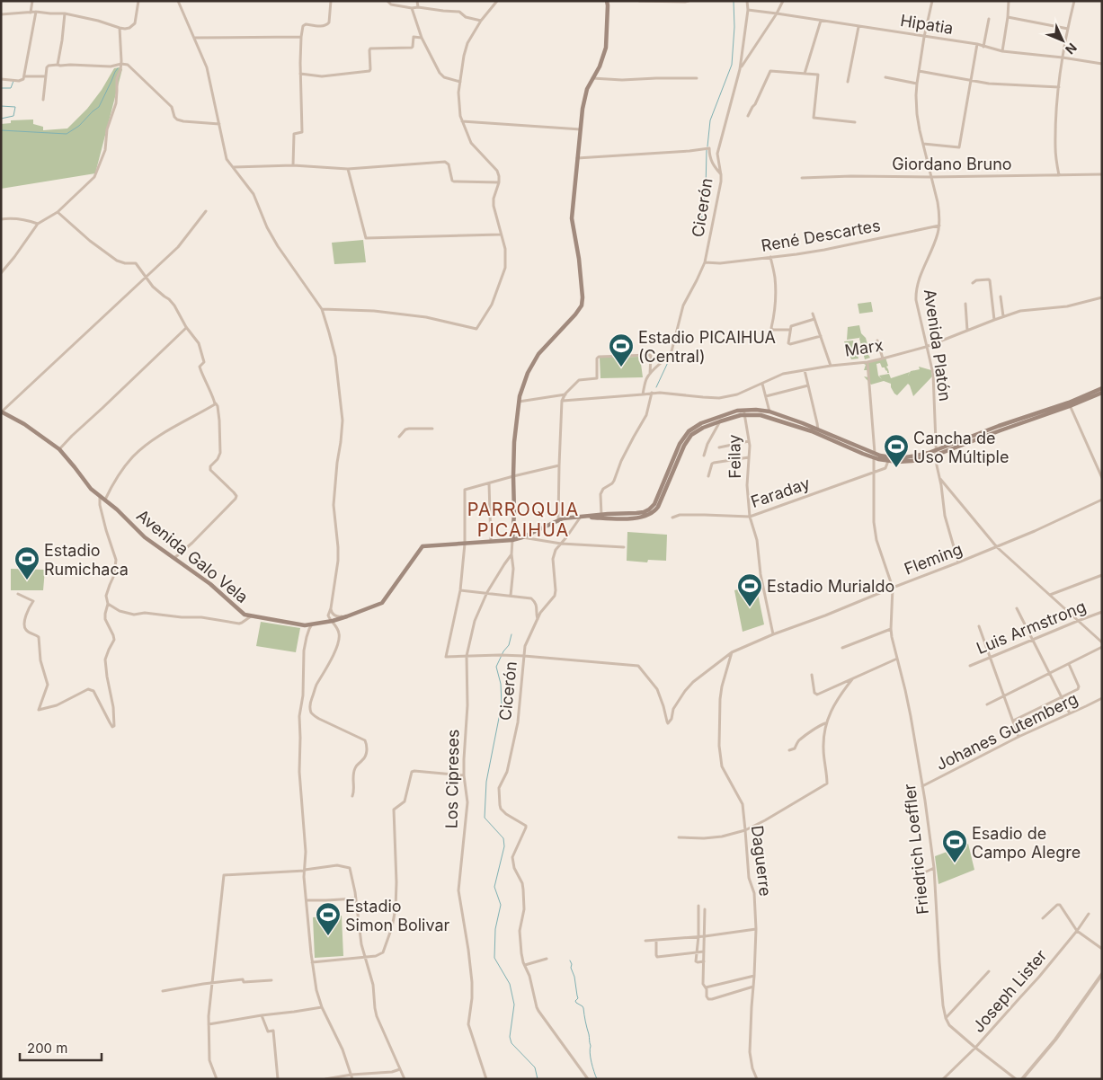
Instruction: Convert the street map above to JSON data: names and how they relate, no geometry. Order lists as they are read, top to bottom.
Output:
{
  "streets": {
    "main road": ["Avenida Galo Vela"],
    "street": [
      "Hipatia",
      "Giordano Bruno",
      "Cicerón",
      "René Descartes",
      "Avenida Platón",
      "Marx",
      "Feilay",
      "Faraday",
      "Fleming",
      "Luis Armstrong",
      "Johanes Gutemberg",
      "Los Cipreses",
      "Friedrich Loeffler",
      "Daguerre",
      "Joseph Lister"
    ]
  },
  "crossings": [
    ["Hipatia", "Cicerón"],
    ["Hipatia", "Avenida Platón"],
    ["Giordano Bruno", "Avenida Platón"],
    ["Cicerón", "René Descartes"],
    ["Cicerón", "Marx"],
    ["Cicerón", "Avenida Galo Vela"],
    ["Cicerón", "Fleming"],
    ["René Descartes", "Avenida Platón"],
    ["Avenida Platón", "Marx"],
    ["Avenida Platón", "Avenida Galo Vela"],
    ["Avenida Platón", "Fleming"],
    ["Feilay", "Faraday"],
    ["Feilay", "Avenida Galo Vela"],
    ["Feilay", "Fleming"],
    ["Faraday", "Avenida Galo Vela"],
    ["Fleming", "Friedrich Loeffler"],
    ["Fleming", "Daguerre"],
    ["Johanes Gutemberg", "Friedrich Loeffler"]
  ],
  "districts": ["PARROQUIA PICAIHUA"],
  "places": {
    "sports": [
      "Estadio PICAIHUA (Central)",
      "Cancha de Uso Múltiple",
      "Estadio Rumichaca",
      "Estadio Murialdo",
      "Esadio de Campo Alegre",
      "Estadio Simon Bolivar"
    ]
  },
  "scale_bar": "200 m",
  "north": "bottom right"
}
